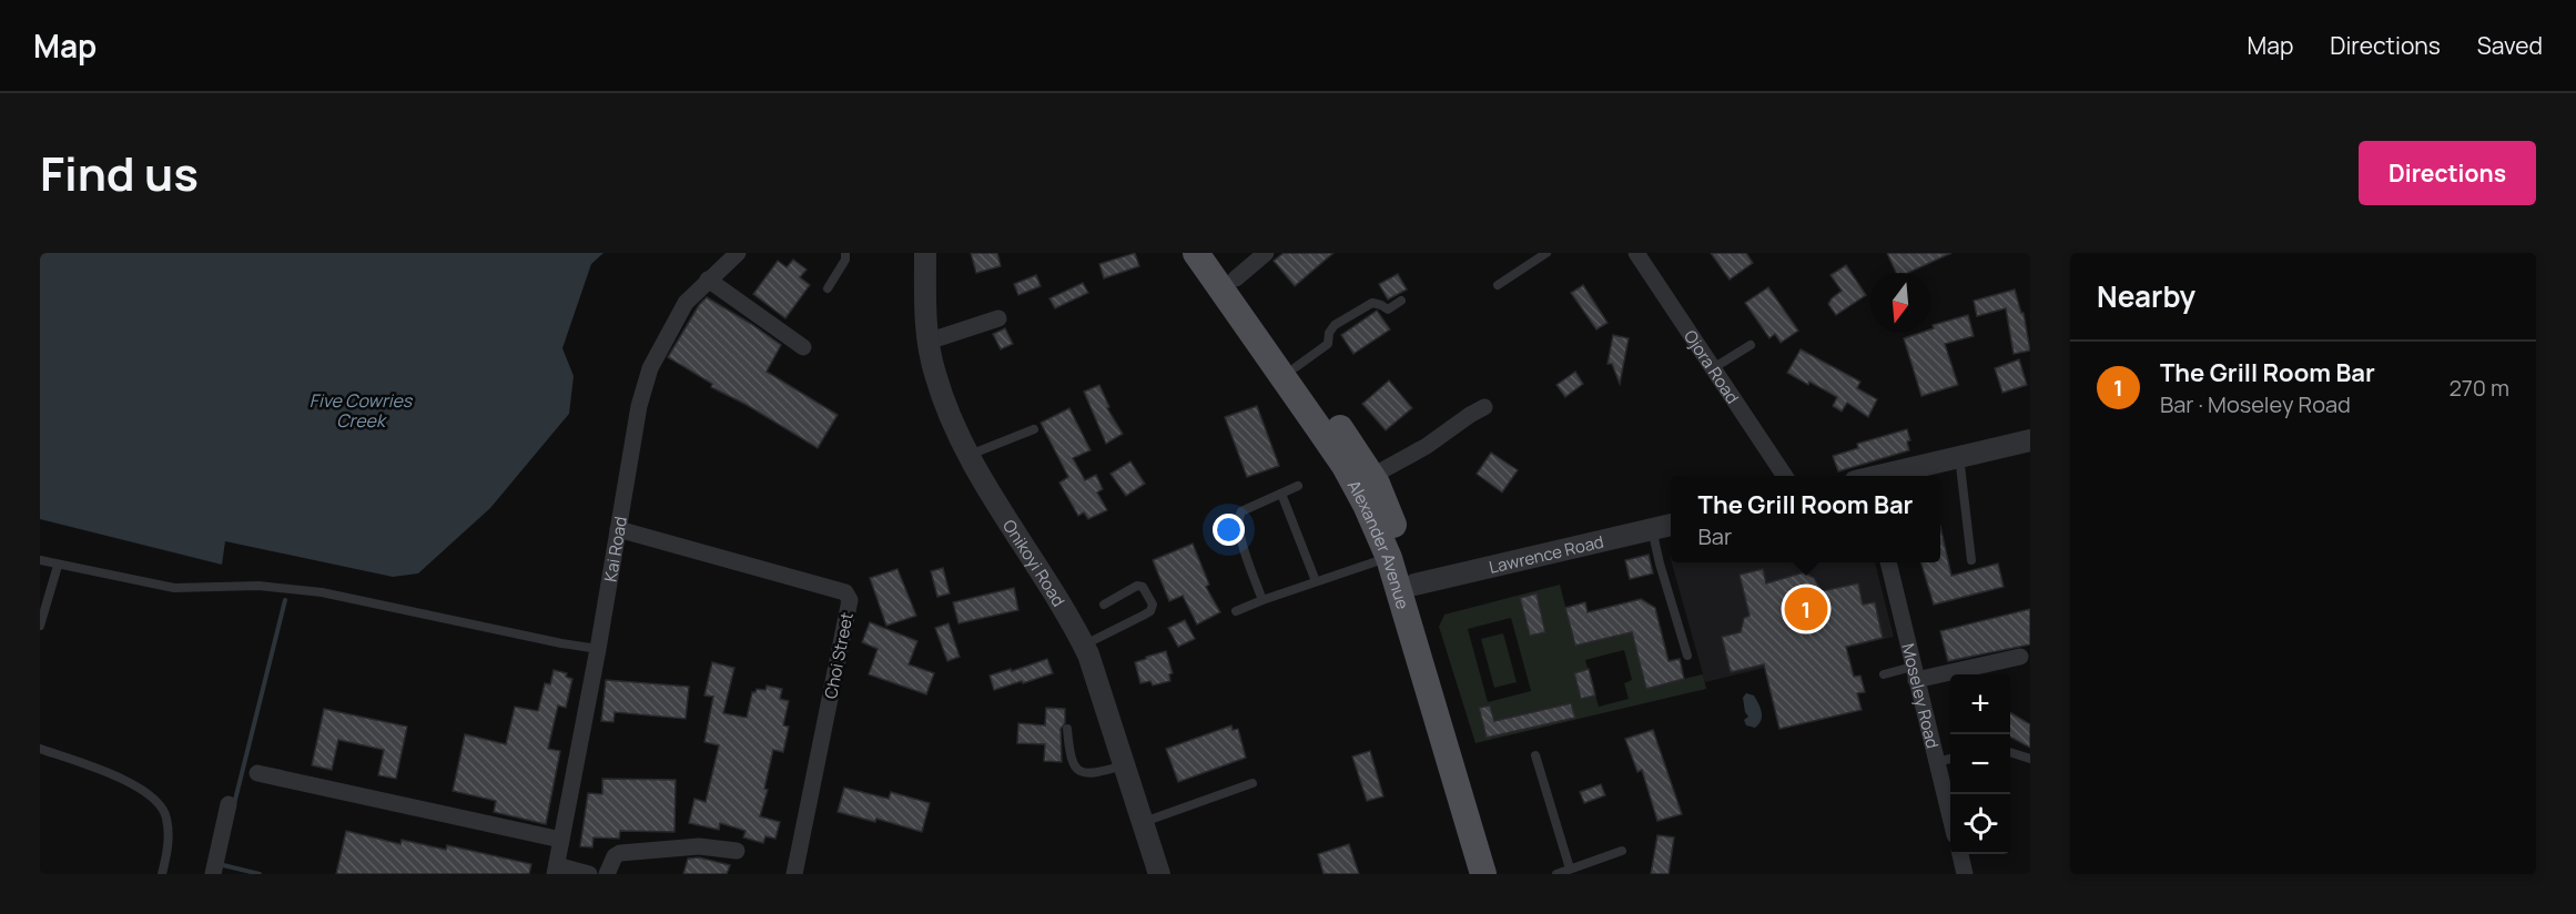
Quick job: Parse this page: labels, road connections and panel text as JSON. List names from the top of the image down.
{
  "streets": {
    "main road": ["Alexander Avenue"],
    "street": [
      "Ojora Road",
      "Kai Road",
      "Lawrence Road",
      "Onikoyi Road",
      "Choi Street",
      "Moseley Road"
    ]
  },
  "crossings": [
    ["Alexander Avenue", "Lawrence Road"],
    ["Kai Road", "Choi Street"]
  ],
  "water": ["Five Cowries Creek"],
  "north": "bottom",
  "page": {
    "header": "Map",
    "nav": ["Map", "Directions", "Saved"],
    "title": "Find us",
    "buttons": "Directions",
    "heading": "Nearby",
    "list": [
      {
        "mark": "1",
        "name": "The Grill Room Bar",
        "note": "Bar · Moseley Road",
        "value": "270 m"
      }
    ],
    "popup": ["The Grill Room Bar", "Bar"],
    "pins": "1",
    "map_buttons": ["+", "−"]
  }
}
